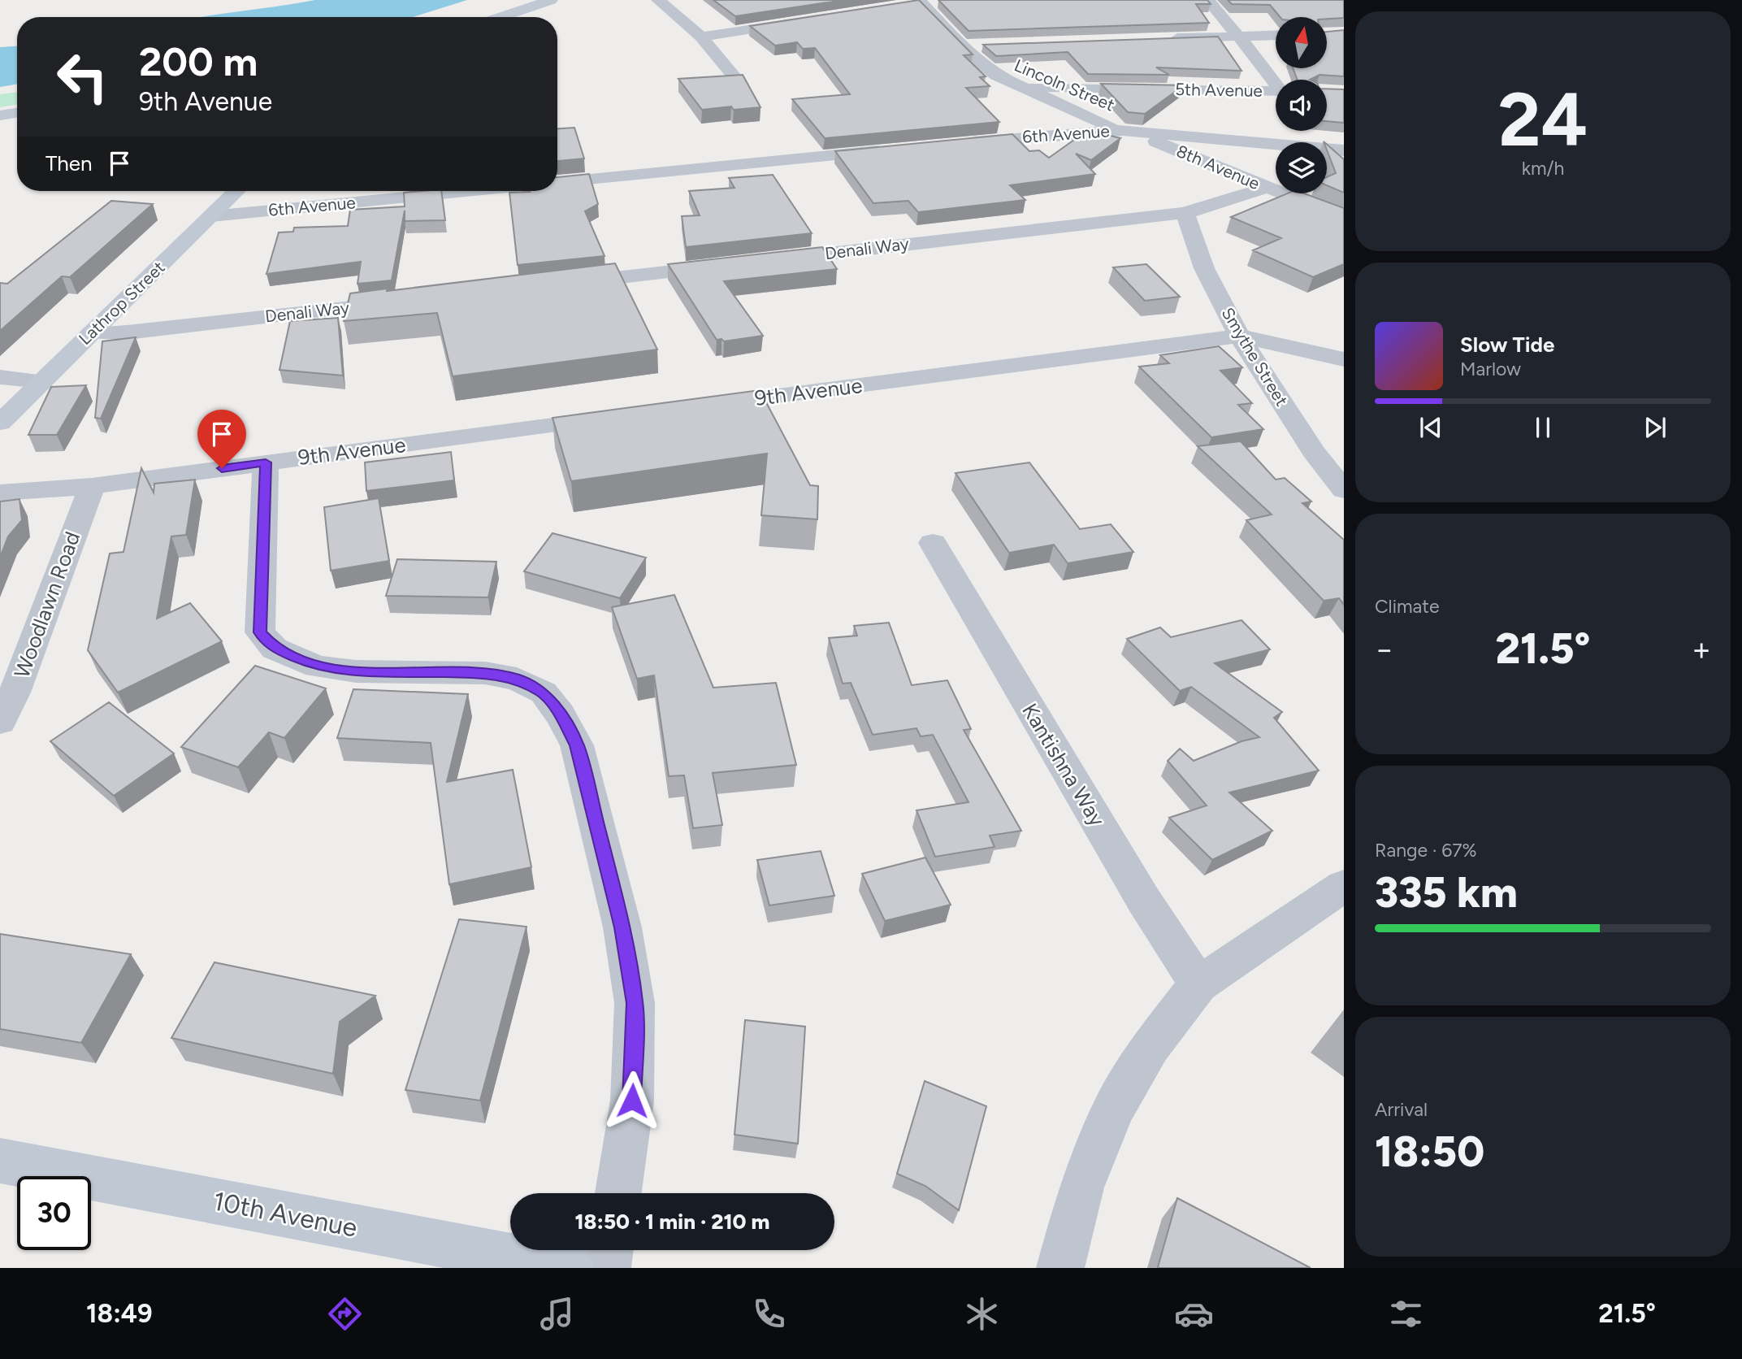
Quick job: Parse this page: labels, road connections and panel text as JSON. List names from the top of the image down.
{
  "streets": {
    "street": [
      "Lincoln Street",
      "5th Avenue",
      "6th Avenue",
      "8th Avenue",
      "Denali Way",
      "Lathrop Street",
      "Smythe Street",
      "9th Avenue",
      "Woodlawn Road",
      "Kantishna Way",
      "10th Avenue"
    ]
  },
  "crossings": [
    ["Lincoln Street", "5th Avenue"],
    ["Lincoln Street", "6th Avenue"],
    ["Lincoln Street", "8th Avenue"],
    ["6th Avenue", "8th Avenue"],
    ["6th Avenue", "Lathrop Street"],
    ["8th Avenue", "Denali Way"],
    ["Denali Way", "Lathrop Street"],
    ["Denali Way", "Smythe Street"],
    ["Smythe Street", "9th Avenue"],
    ["9th Avenue", "Woodlawn Road"]
  ],
  "north": "top",
  "page": {
    "tile": [
      ["24", "km/h"],
      "Climate",
      ["Range · 67%", "335 km"],
      ["Arrival", "18:50"]
    ],
    "turn": ["200 m", "9th Avenue"],
    "then": "Then",
    "song": ["Slow Tide", "Marlow"],
    "heat": ["−", "21.5°", "+"],
    "limit": "30",
    "trip": "18:50 · 1 min · 210 m",
    "tabs": ["18:49", "21.5°"]
  }
}
